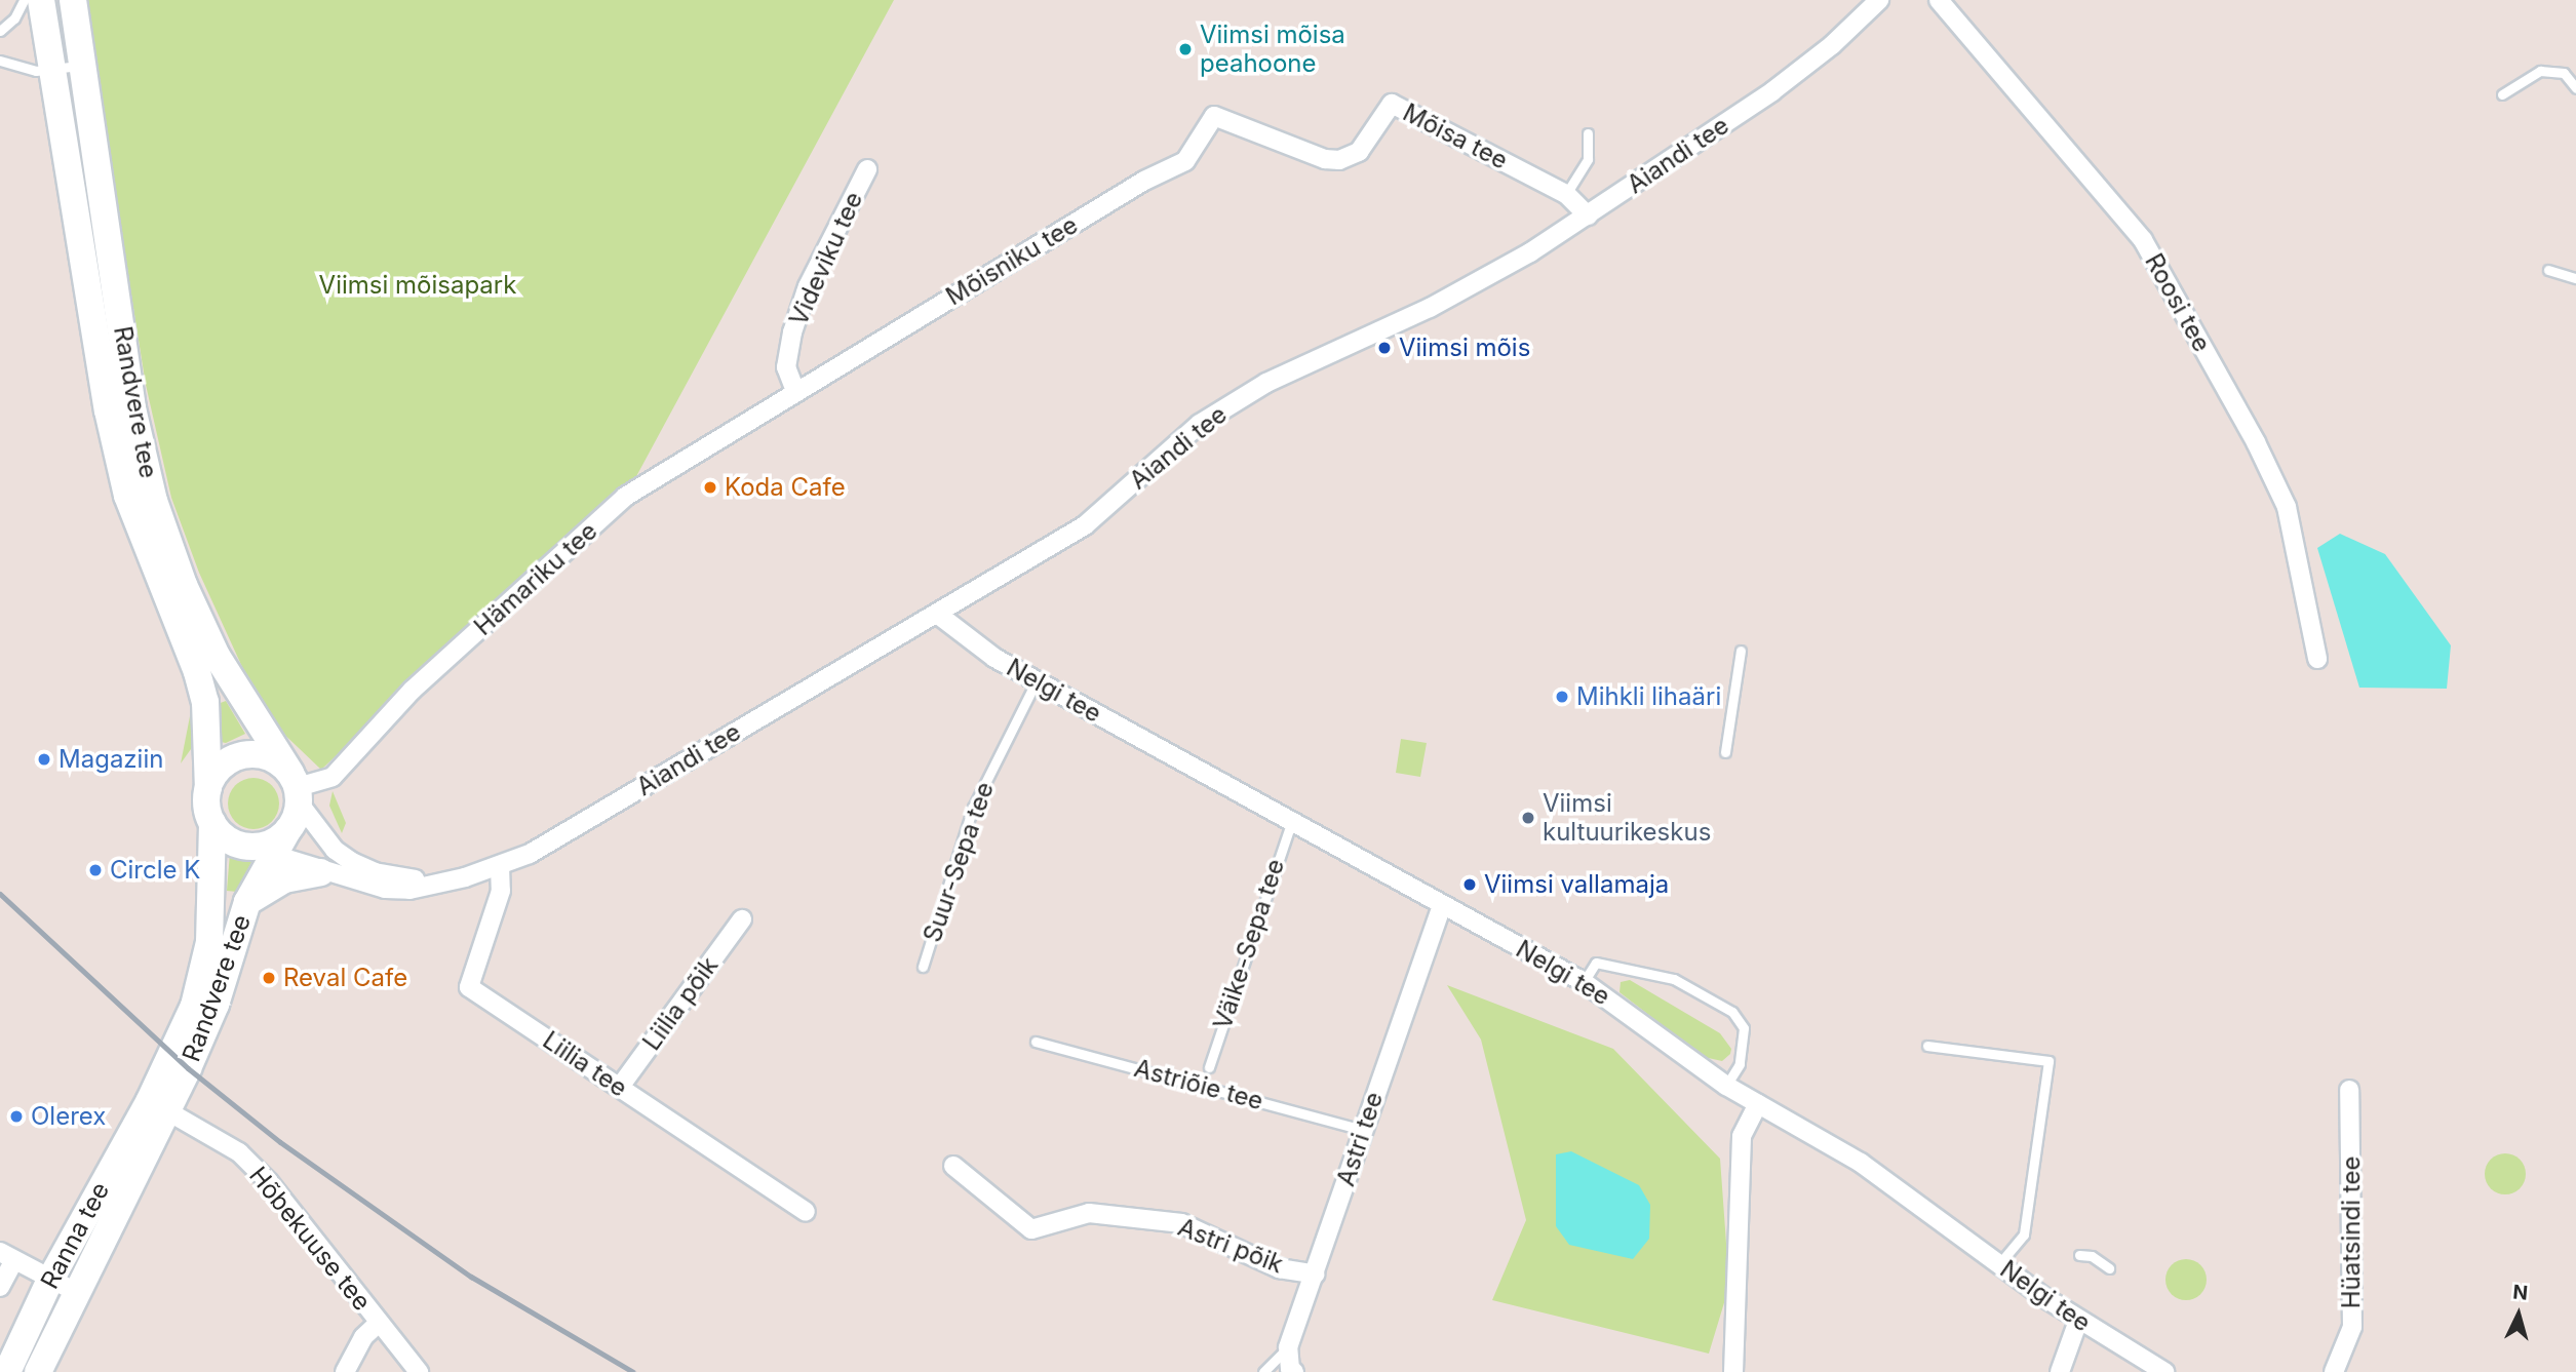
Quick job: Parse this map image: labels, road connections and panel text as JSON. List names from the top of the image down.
{
  "streets": {
    "street": [
      "Mõisa tee",
      "Aiandi tee",
      "Videviku tee",
      "Mõisniku tee",
      "Roosi tee",
      "Randvere tee",
      "Hämariku tee",
      "Nelgi tee",
      "Liilia põik",
      "Liilia tee",
      "Astri tee",
      "Hüatsindi tee",
      "Ranna tee",
      "Hõbekuuse tee",
      "Astri põik"
    ],
    "lane": ["Suur-Sepa tee", "Väike-Sepa tee", "Astriõie tee"]
  },
  "crossings": [
    ["Mõisa tee", "Aiandi tee"],
    ["Mõisa tee", "Mõisniku tee"],
    ["Aiandi tee", "Randvere tee"],
    ["Aiandi tee", "Hämariku tee"],
    ["Aiandi tee", "Nelgi tee"],
    ["Aiandi tee", "Liilia tee"],
    ["Videviku tee", "Mõisniku tee"],
    ["Videviku tee", "Hämariku tee"],
    ["Mõisniku tee", "Hämariku tee"],
    ["Randvere tee", "Hämariku tee"],
    ["Randvere tee", "Ranna tee"],
    ["Randvere tee", "Hõbekuuse tee"],
    ["Nelgi tee", "Suur-Sepa tee"],
    ["Nelgi tee", "Väike-Sepa tee"],
    ["Nelgi tee", "Astri tee"],
    ["Liilia põik", "Liilia tee"],
    ["Astriõie tee", "Astri tee"],
    ["Astri tee", "Astri põik"],
    ["Ranna tee", "Hõbekuuse tee"]
  ],
  "parks": ["Viimsi mõisapark"],
  "places": [
    "Viimsi mõisa peahoone",
    "Viimsi mõis",
    "Koda Cafe",
    "Mihkli lihaäri",
    "Magaziin",
    "Viimsi kultuurikeskus",
    "Circle K",
    "Viimsi vallamaja",
    "Reval Cafe",
    "Olerex"
  ],
  "north": "top"
}
